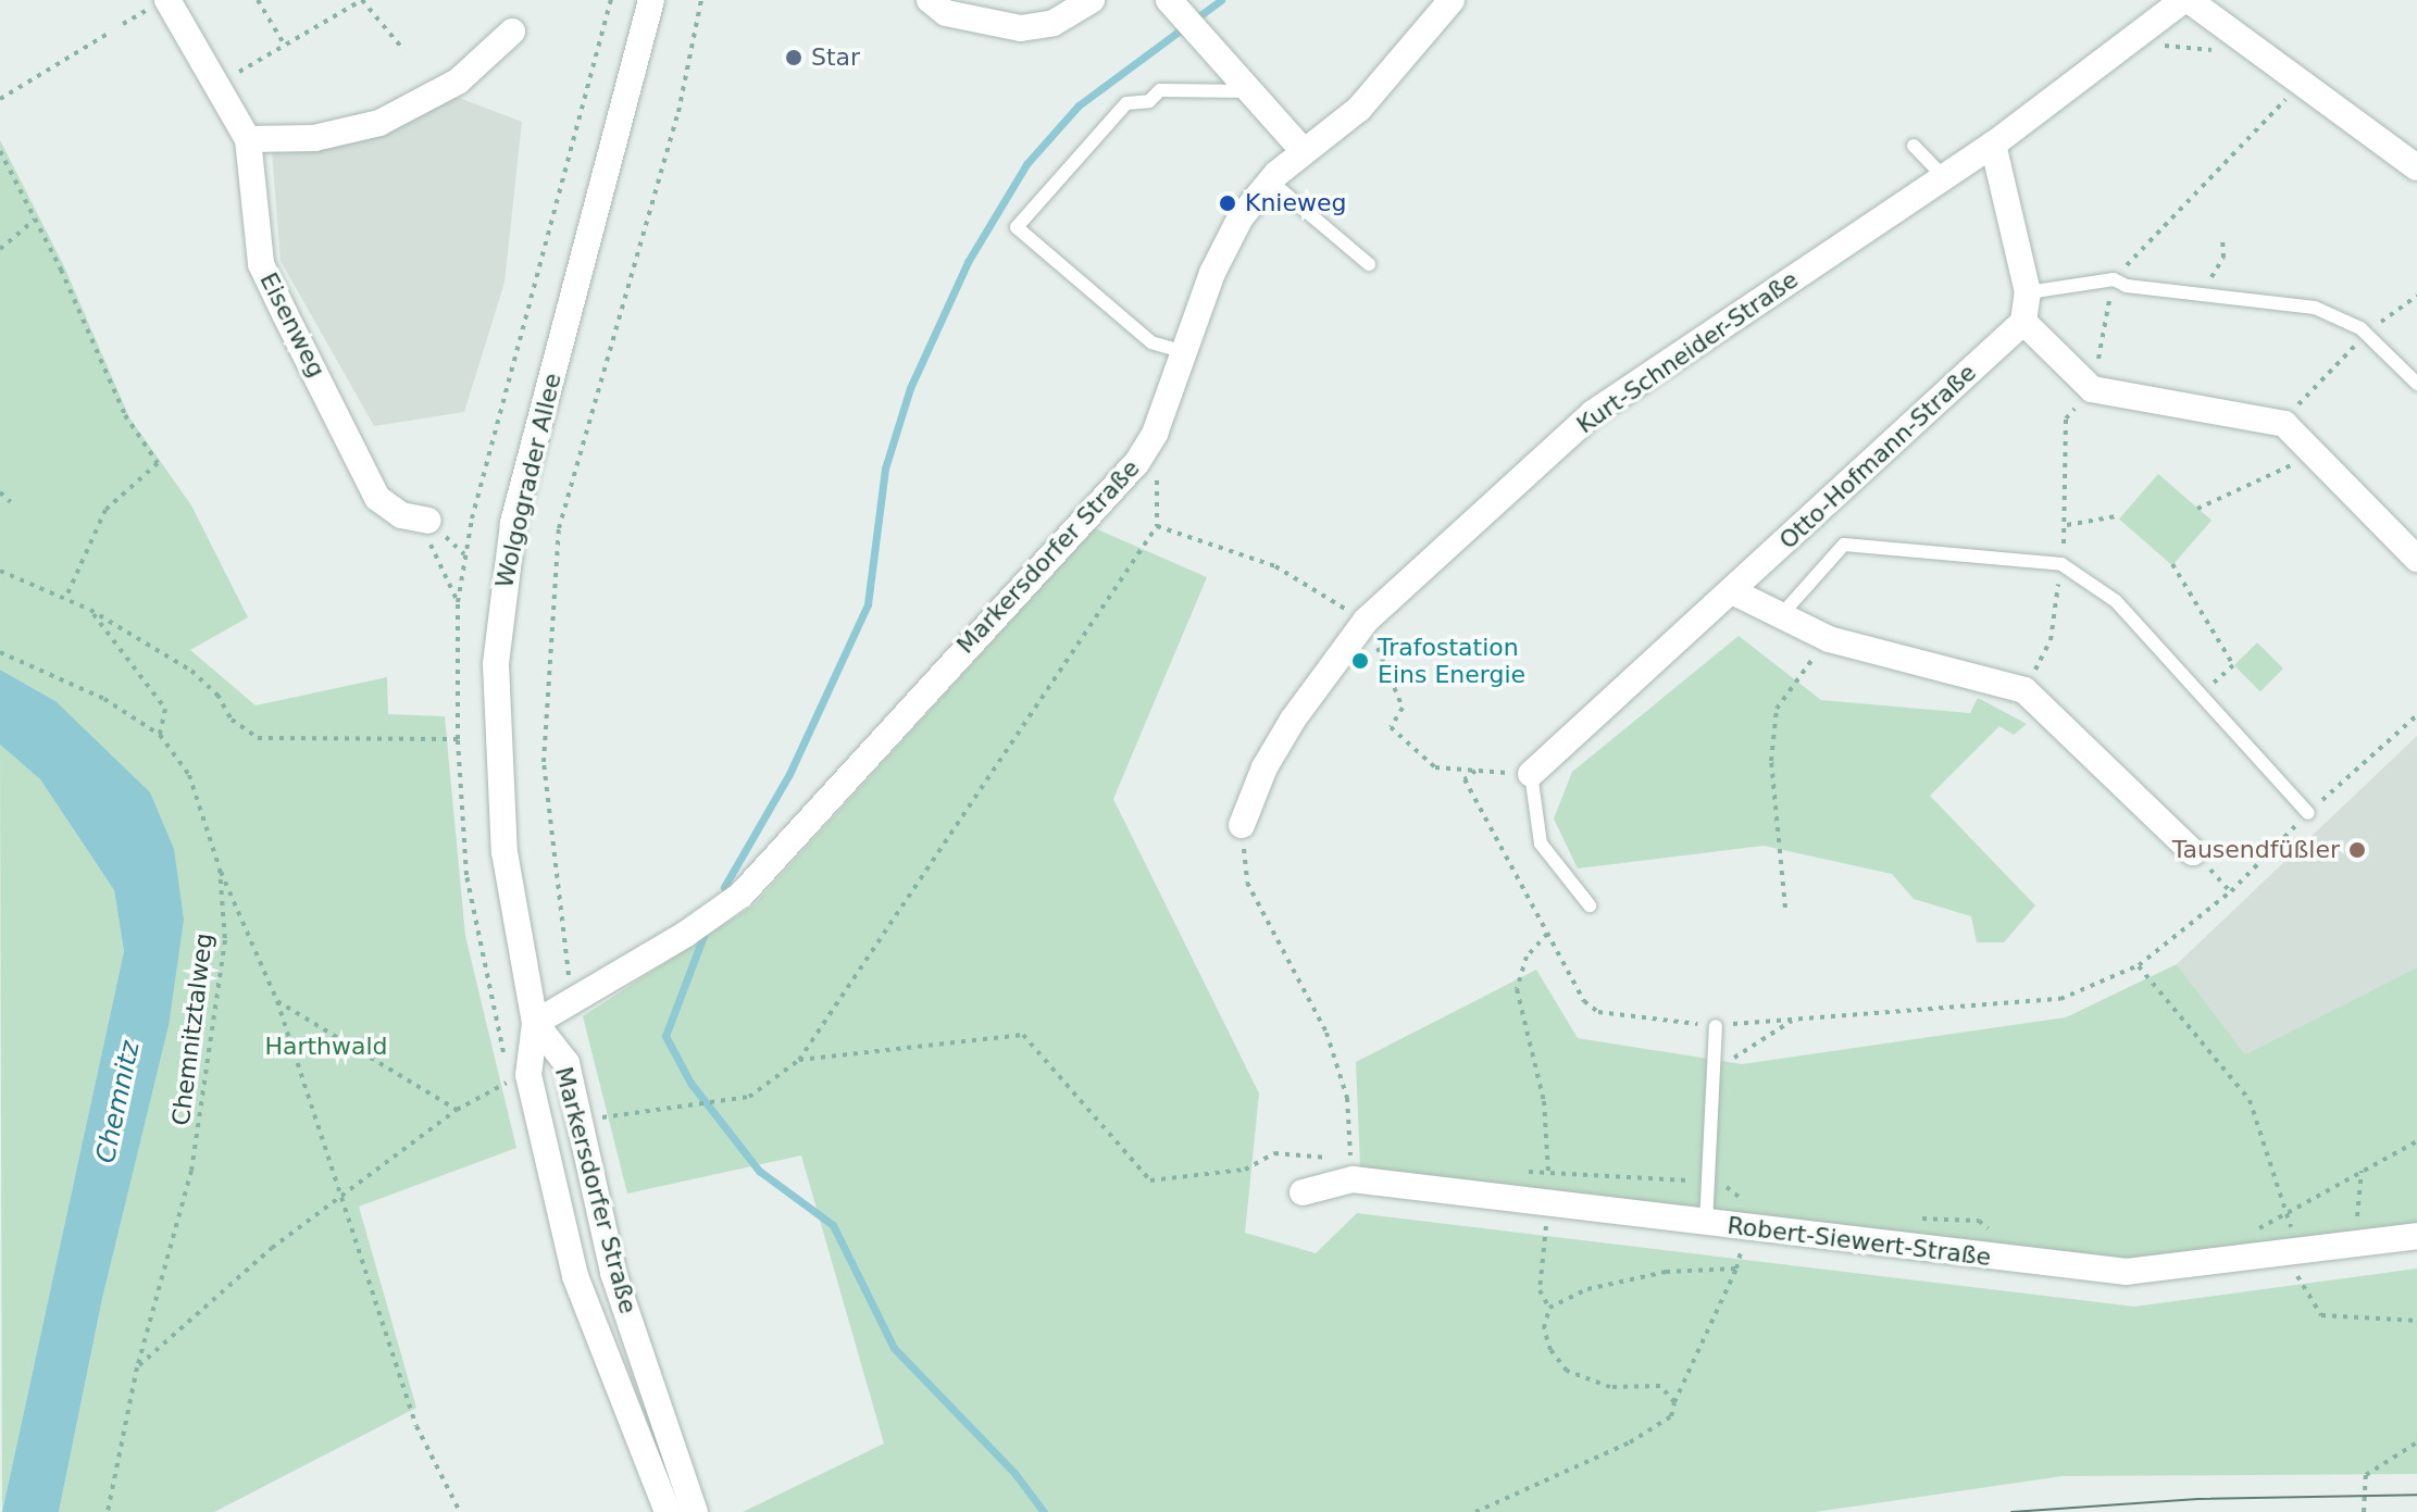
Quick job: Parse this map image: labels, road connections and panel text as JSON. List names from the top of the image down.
{
  "streets": {
    "street": [
      "Eisenweg",
      "Kurt-Schneider-Straße",
      "Otto-Hofmann-Straße",
      "Wolgograder Allee",
      "Markersdorfer Straße",
      "Robert-Siewert-Straße"
    ],
    "path": ["Chemnitztalweg"]
  },
  "crossings": [
    ["Wolgograder Allee", "Markersdorfer Straße"]
  ],
  "water": ["Chemnitz"],
  "parks": ["Harthwald"],
  "places": [
    "Star",
    "Knieweg",
    "Trafostation Eins Energie",
    "Tausendfüßler"
  ]
}
